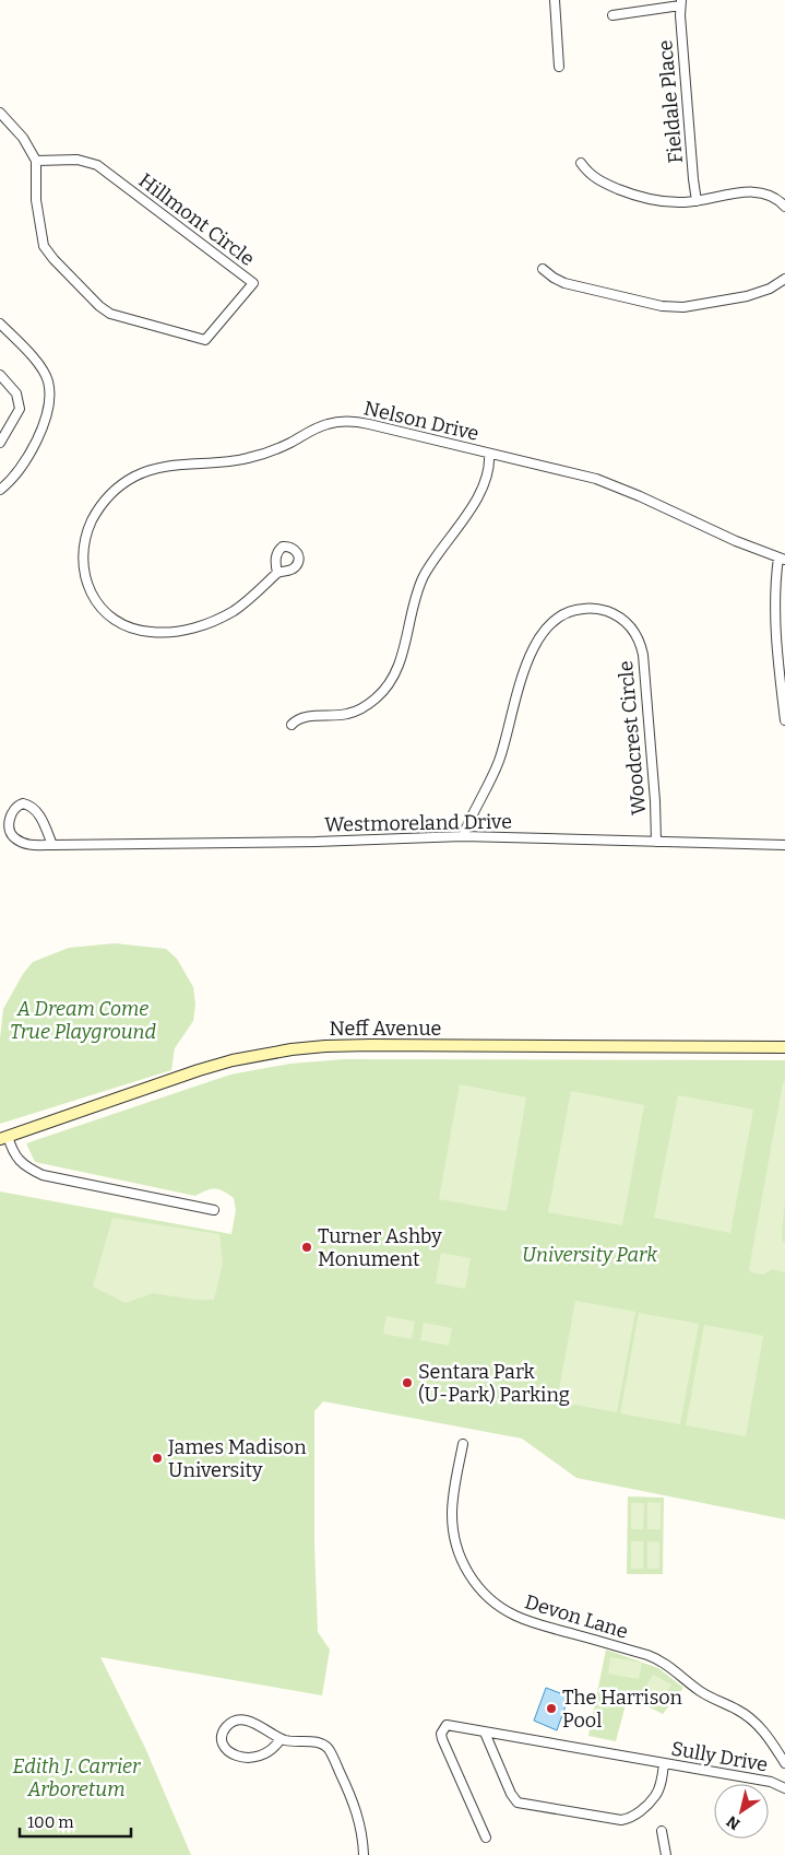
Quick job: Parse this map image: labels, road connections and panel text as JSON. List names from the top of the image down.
{
  "streets": {
    "main road": ["Neff Avenue"],
    "street": [
      "Fieldale Place",
      "Hillmont Circle",
      "Nelson Drive",
      "Woodcrest Circle",
      "Westmoreland Drive",
      "Devon Lane",
      "Sully Drive"
    ]
  },
  "crossings": [
    ["Woodcrest Circle", "Westmoreland Drive"]
  ],
  "parks": ["A Dream Come True Playground", "University Park", "Edith J. Carrier Arboretum"],
  "places": [
    "Turner Ashby Monument",
    "Sentara Park (U-Park) Parking",
    "James Madison University",
    "The Harrison Pool"
  ],
  "scale_bar": "100 m",
  "north": "bottom left"
}
